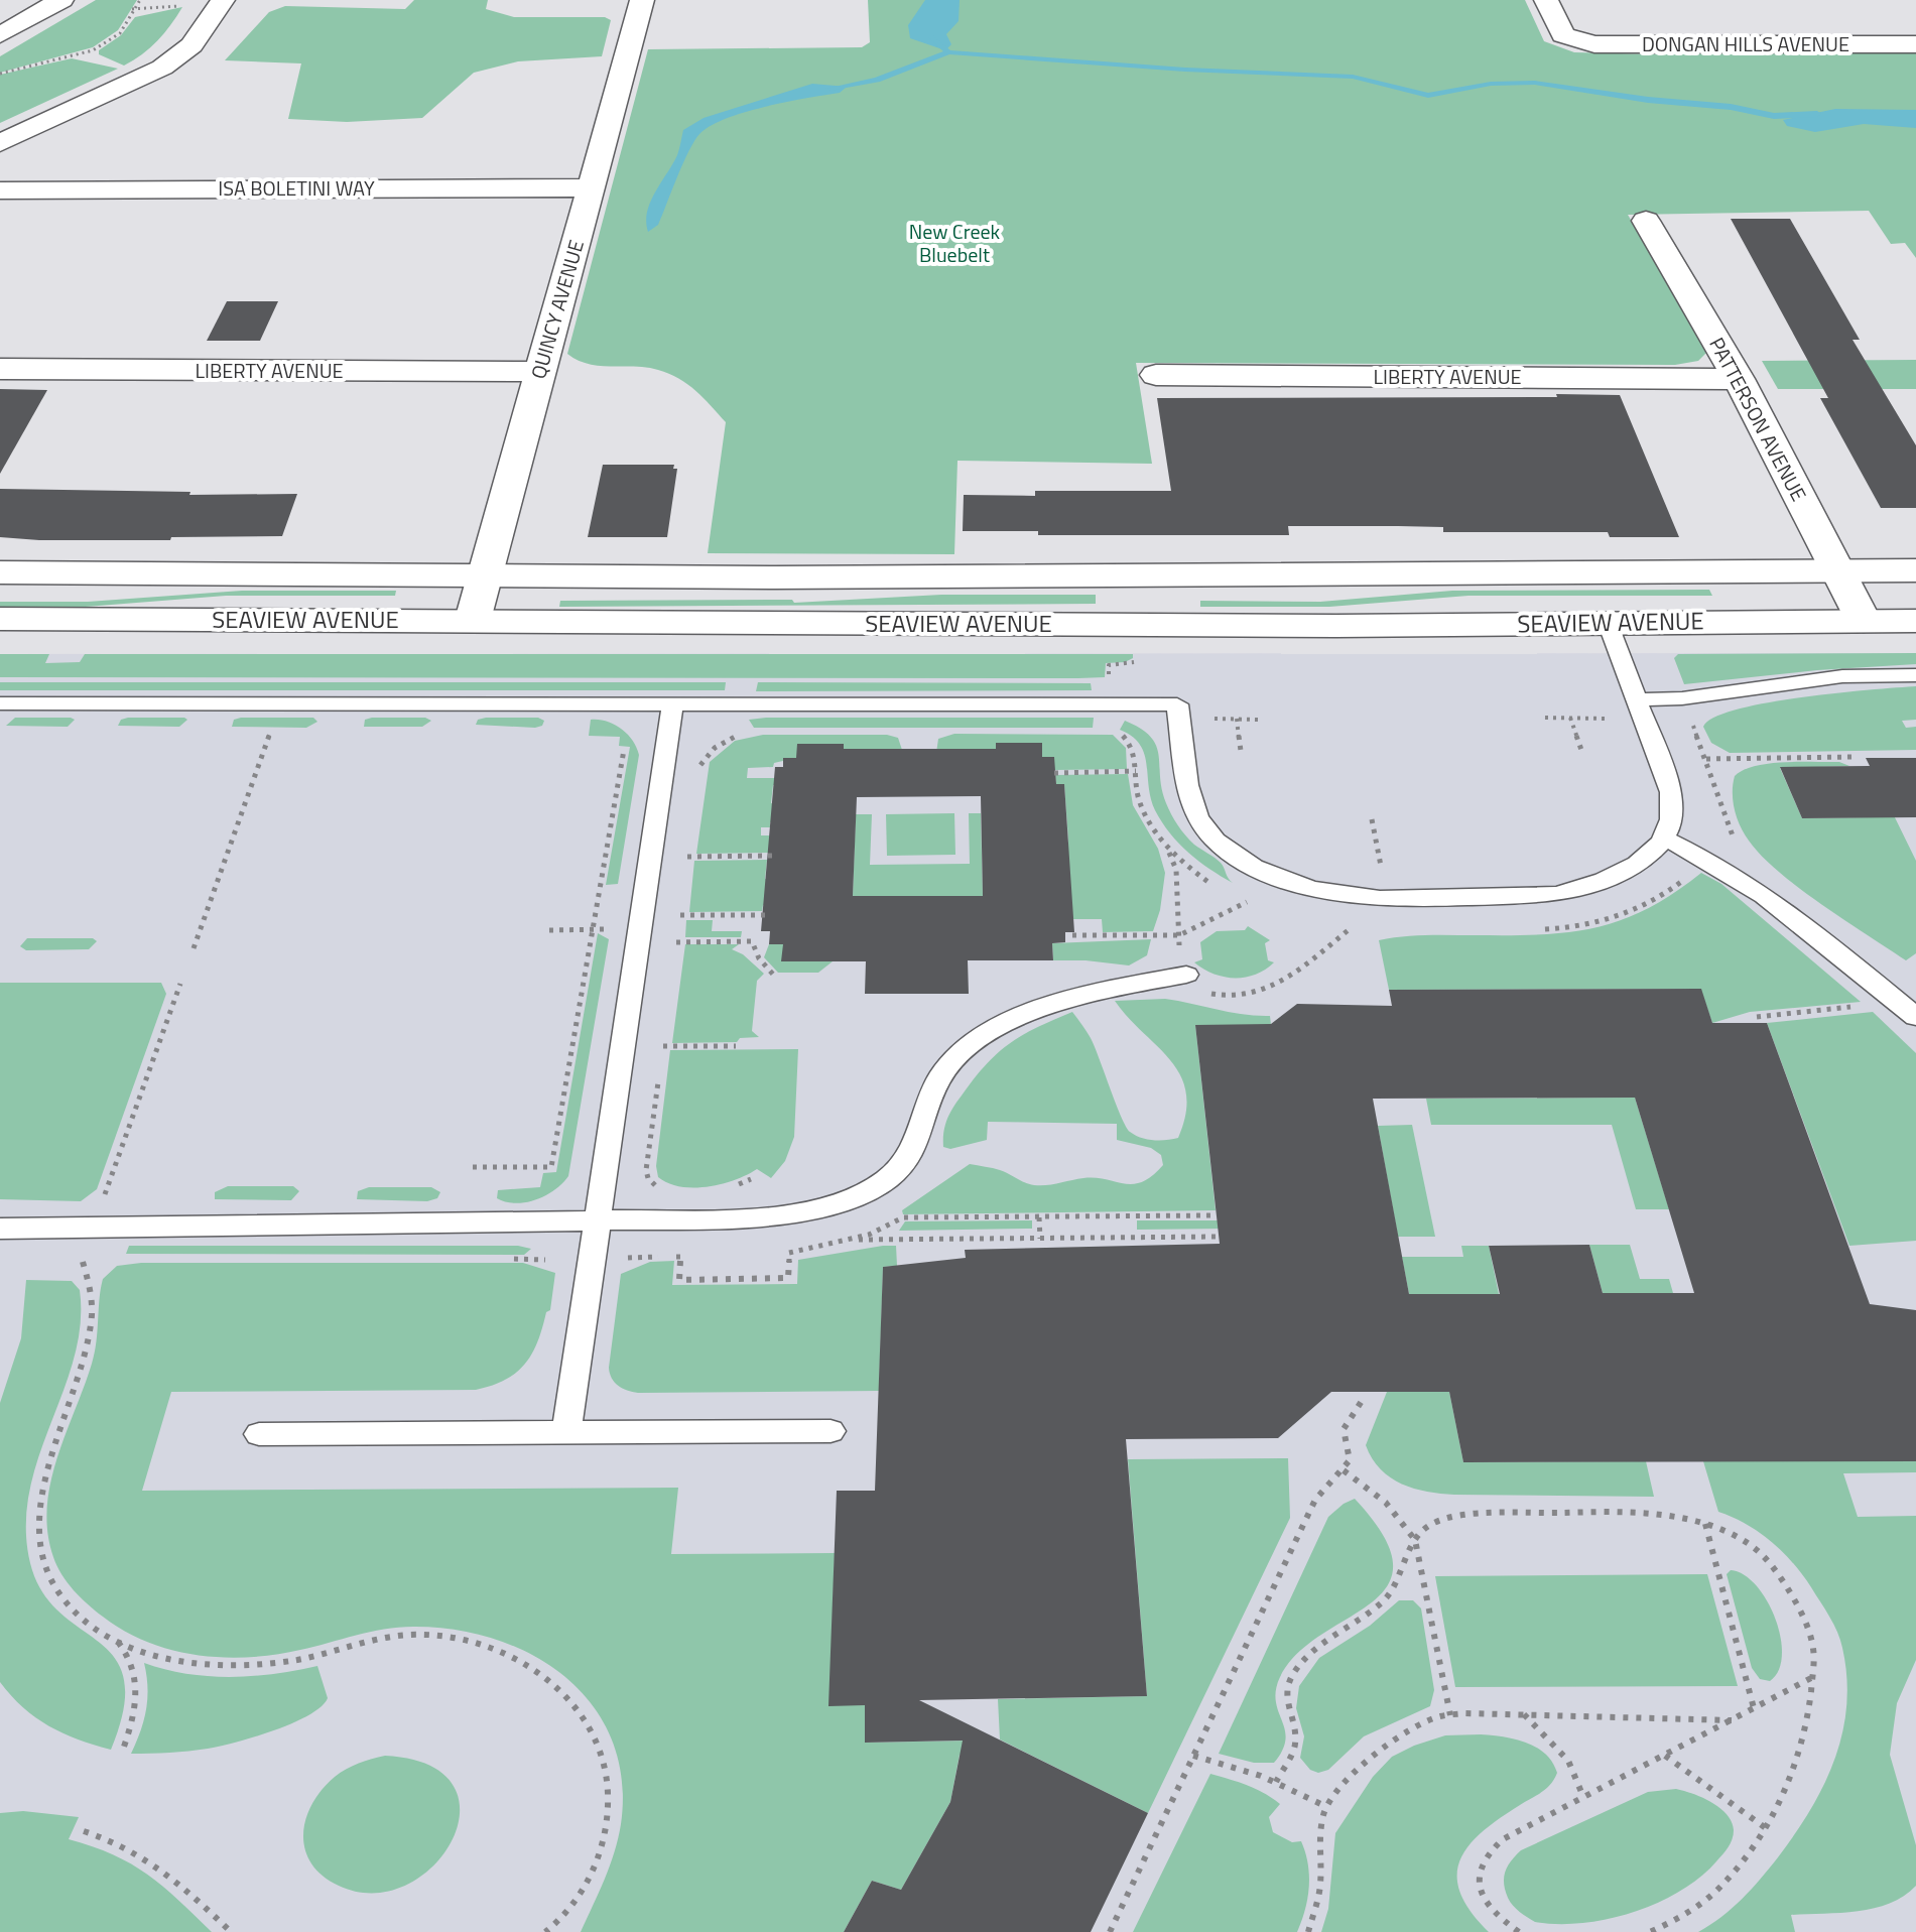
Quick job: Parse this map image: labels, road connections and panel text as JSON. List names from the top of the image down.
{
  "streets": {
    "street": [
      "DONGAN HILLS AVENUE",
      "ISA BOLETINI WAY",
      "QUINCY AVENUE",
      "LIBERTY AVENUE",
      "PATTERSON AVENUE",
      "SEAVIEW AVENUE"
    ]
  },
  "crossings": [
    ["ISA BOLETINI WAY", "QUINCY AVENUE"],
    ["QUINCY AVENUE", "LIBERTY AVENUE"],
    ["QUINCY AVENUE", "SEAVIEW AVENUE"],
    ["LIBERTY AVENUE", "PATTERSON AVENUE"],
    ["PATTERSON AVENUE", "SEAVIEW AVENUE"]
  ],
  "parks": ["New Creek Bluebelt"]
}
